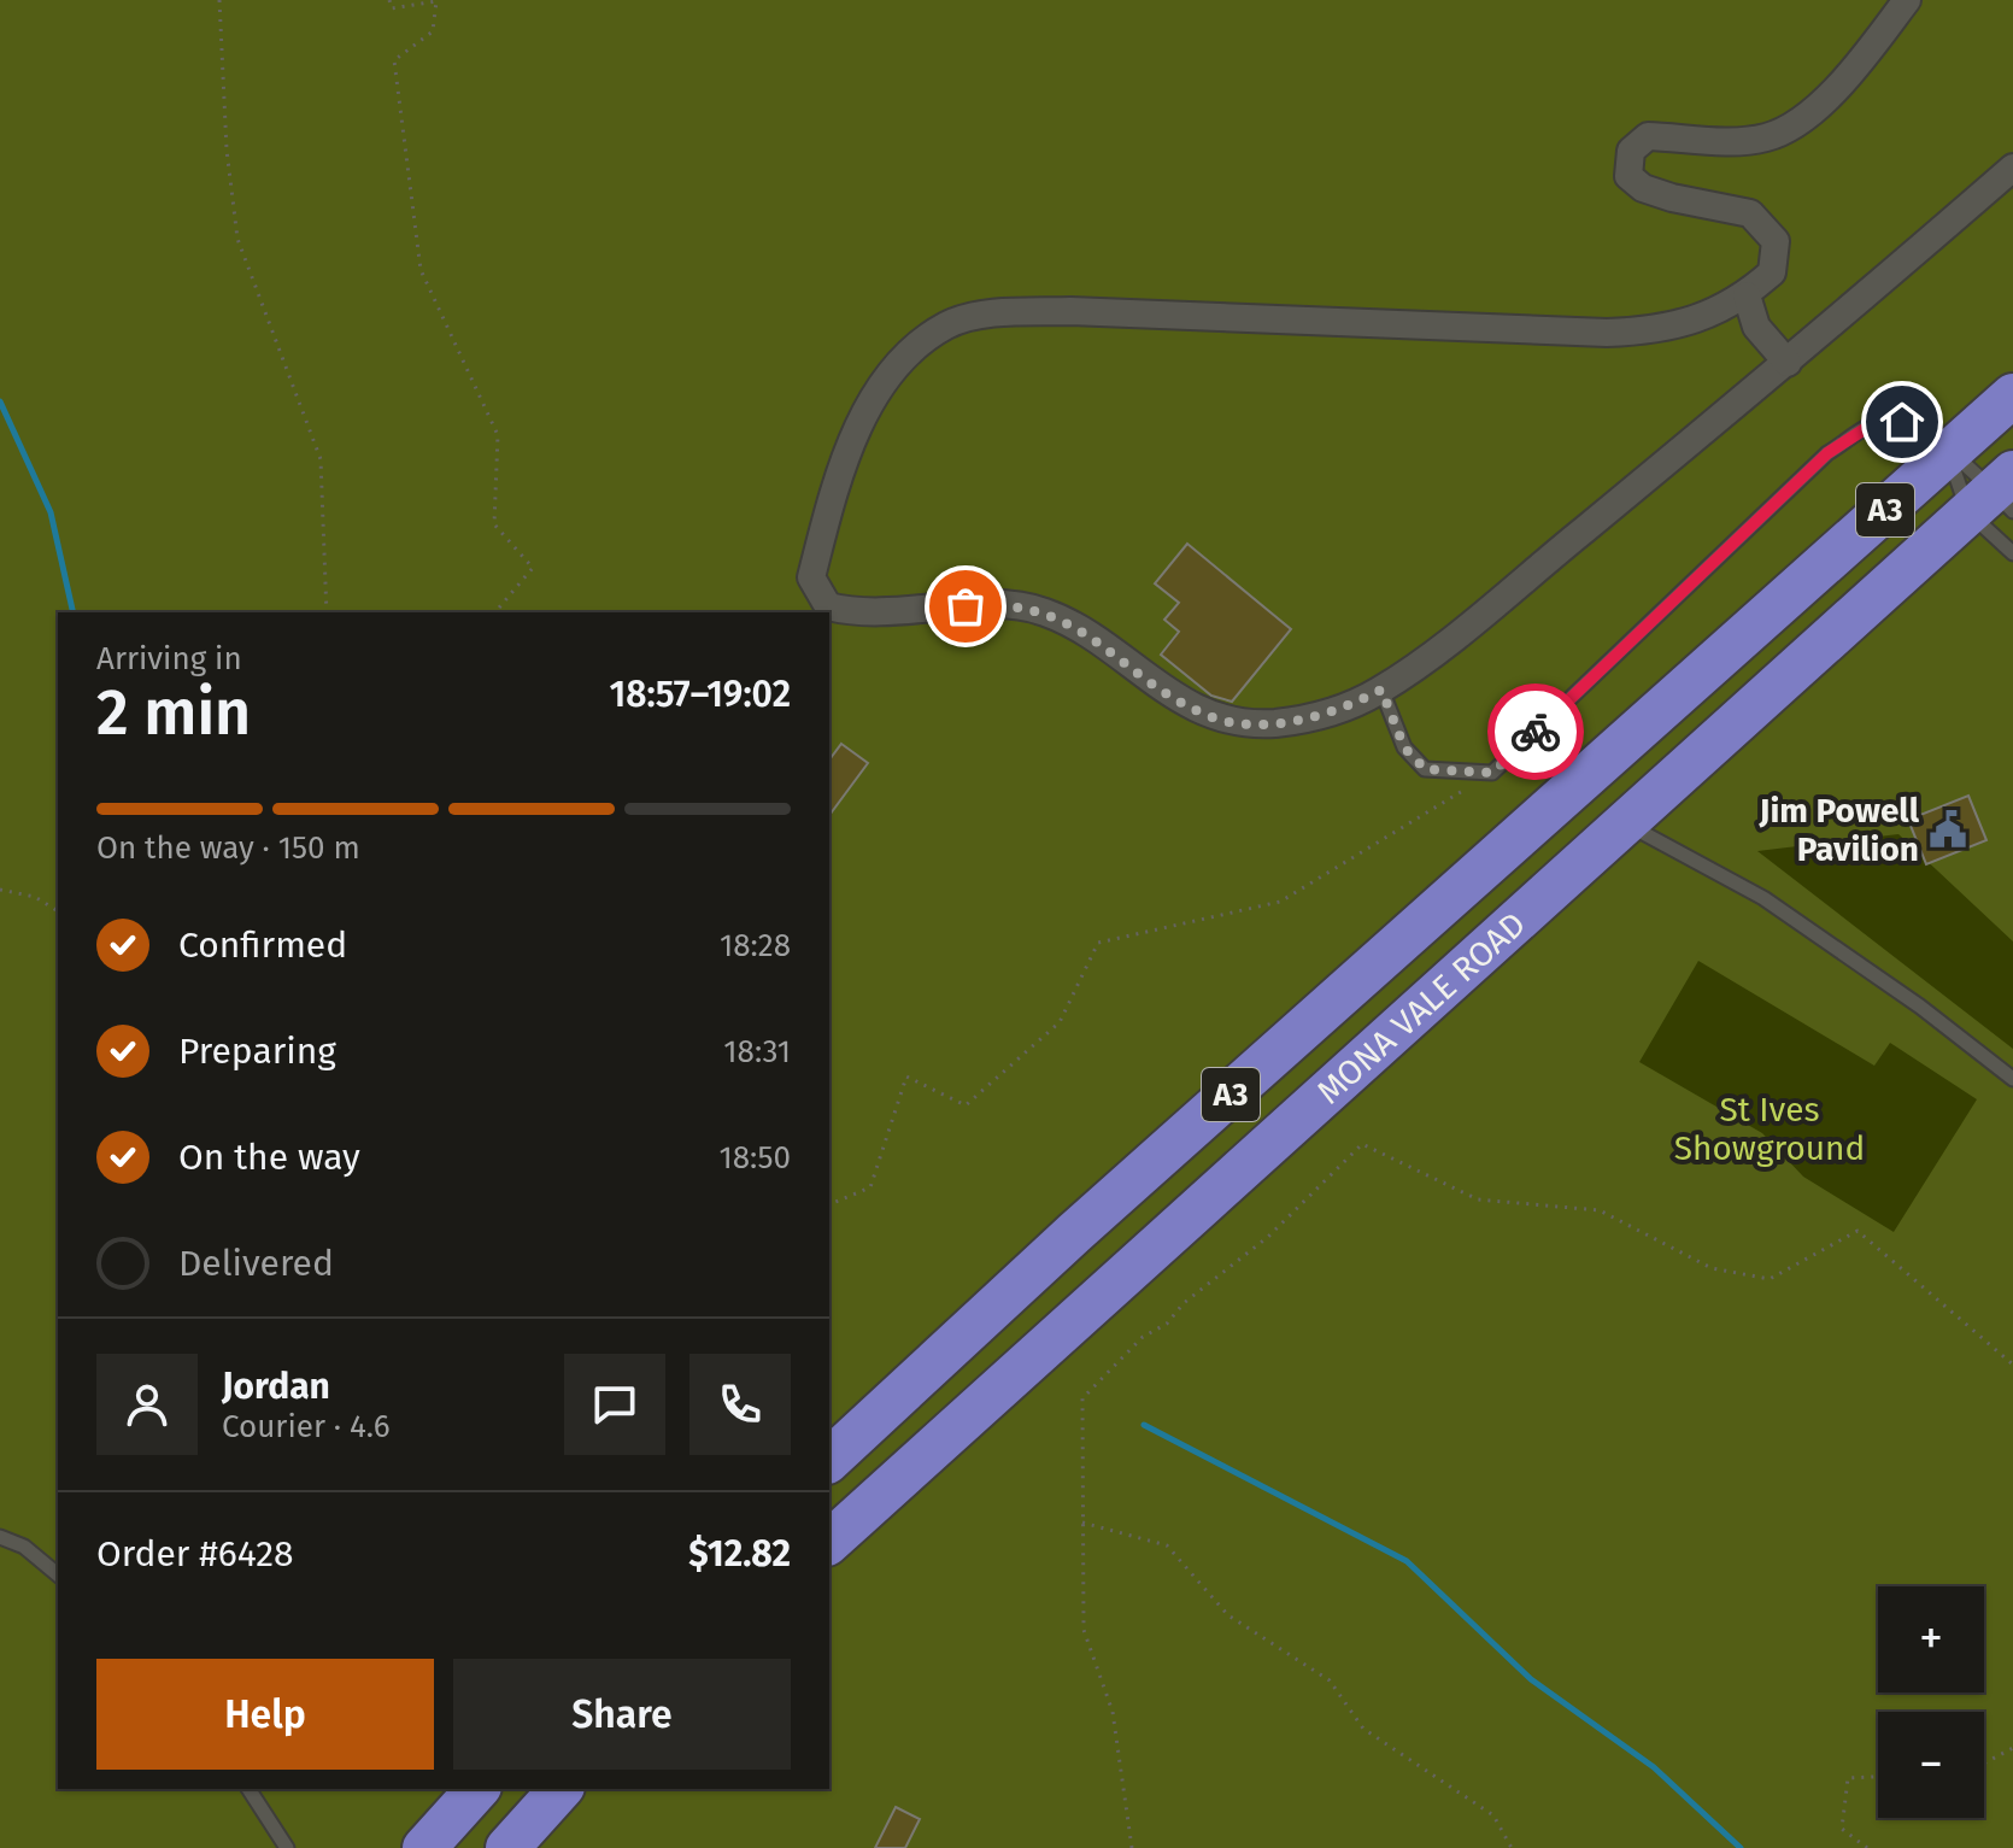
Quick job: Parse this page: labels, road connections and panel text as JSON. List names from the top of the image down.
{
  "streets": {
    "highway": ["A3", "MONA VALE ROAD"]
  },
  "parks": ["St Ives Showground"],
  "places": {
    "public building": ["Jim Powell Pavilion"]
  },
  "page": {
    "heading": ["2 min", "Arriving in", "18:57–19:02"],
    "panel": [
      "Jordan",
      "Courier · 4.6",
      "Order #6428",
      "$12.82"
    ],
    "bar": "On the way · 150 m",
    "list": [
      ["Confirmed", "18:28"],
      ["Preparing", "18:31"],
      ["On the way", "18:50"],
      "Delivered"
    ],
    "map_buttons": ["+", "−"],
    "buttons": ["Help", "Share"]
  }
}
